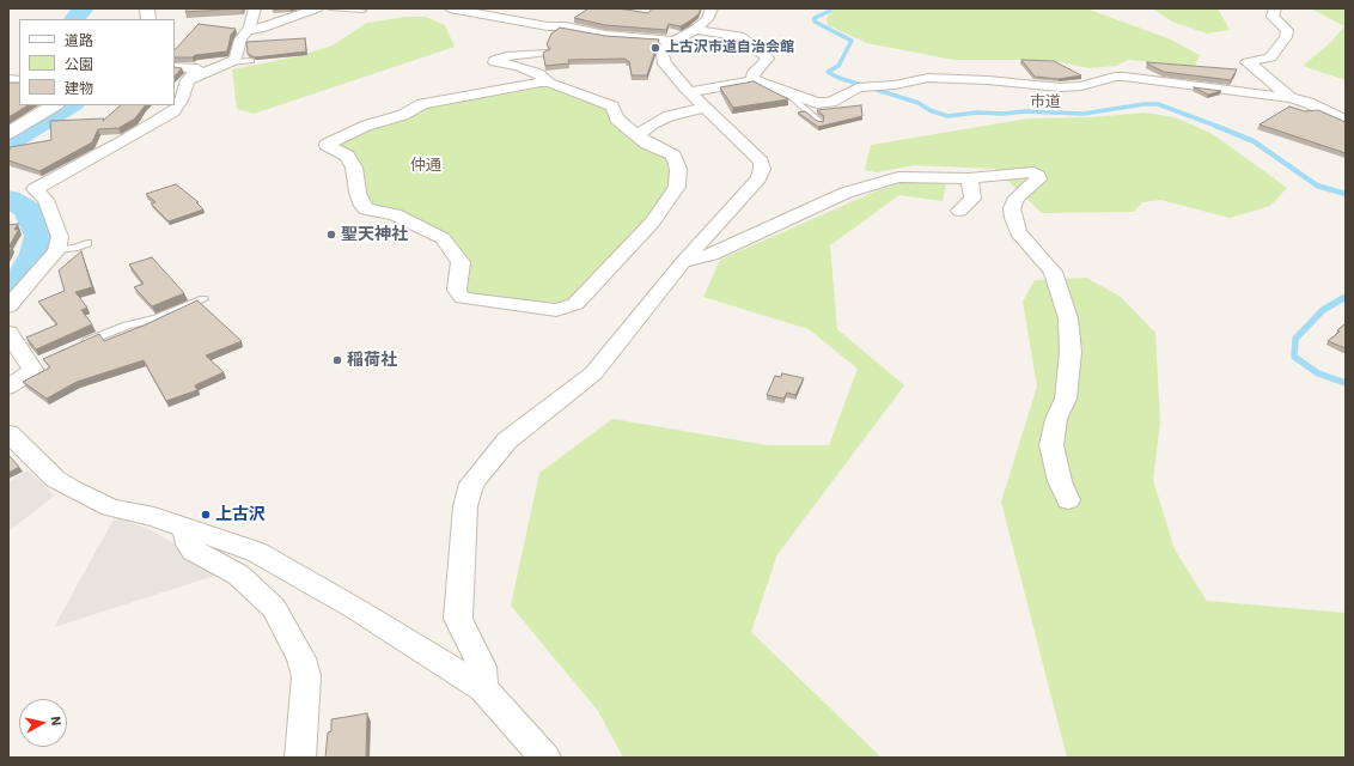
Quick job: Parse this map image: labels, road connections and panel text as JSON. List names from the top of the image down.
{
  "districts": ["市道", "仲通"],
  "places": [
    "上古沢市道自治会館",
    "聖天神社",
    "稲荷社",
    "上古沢"
  ],
  "legend": ["道路", "公園", "建物"],
  "north": "right"
}
